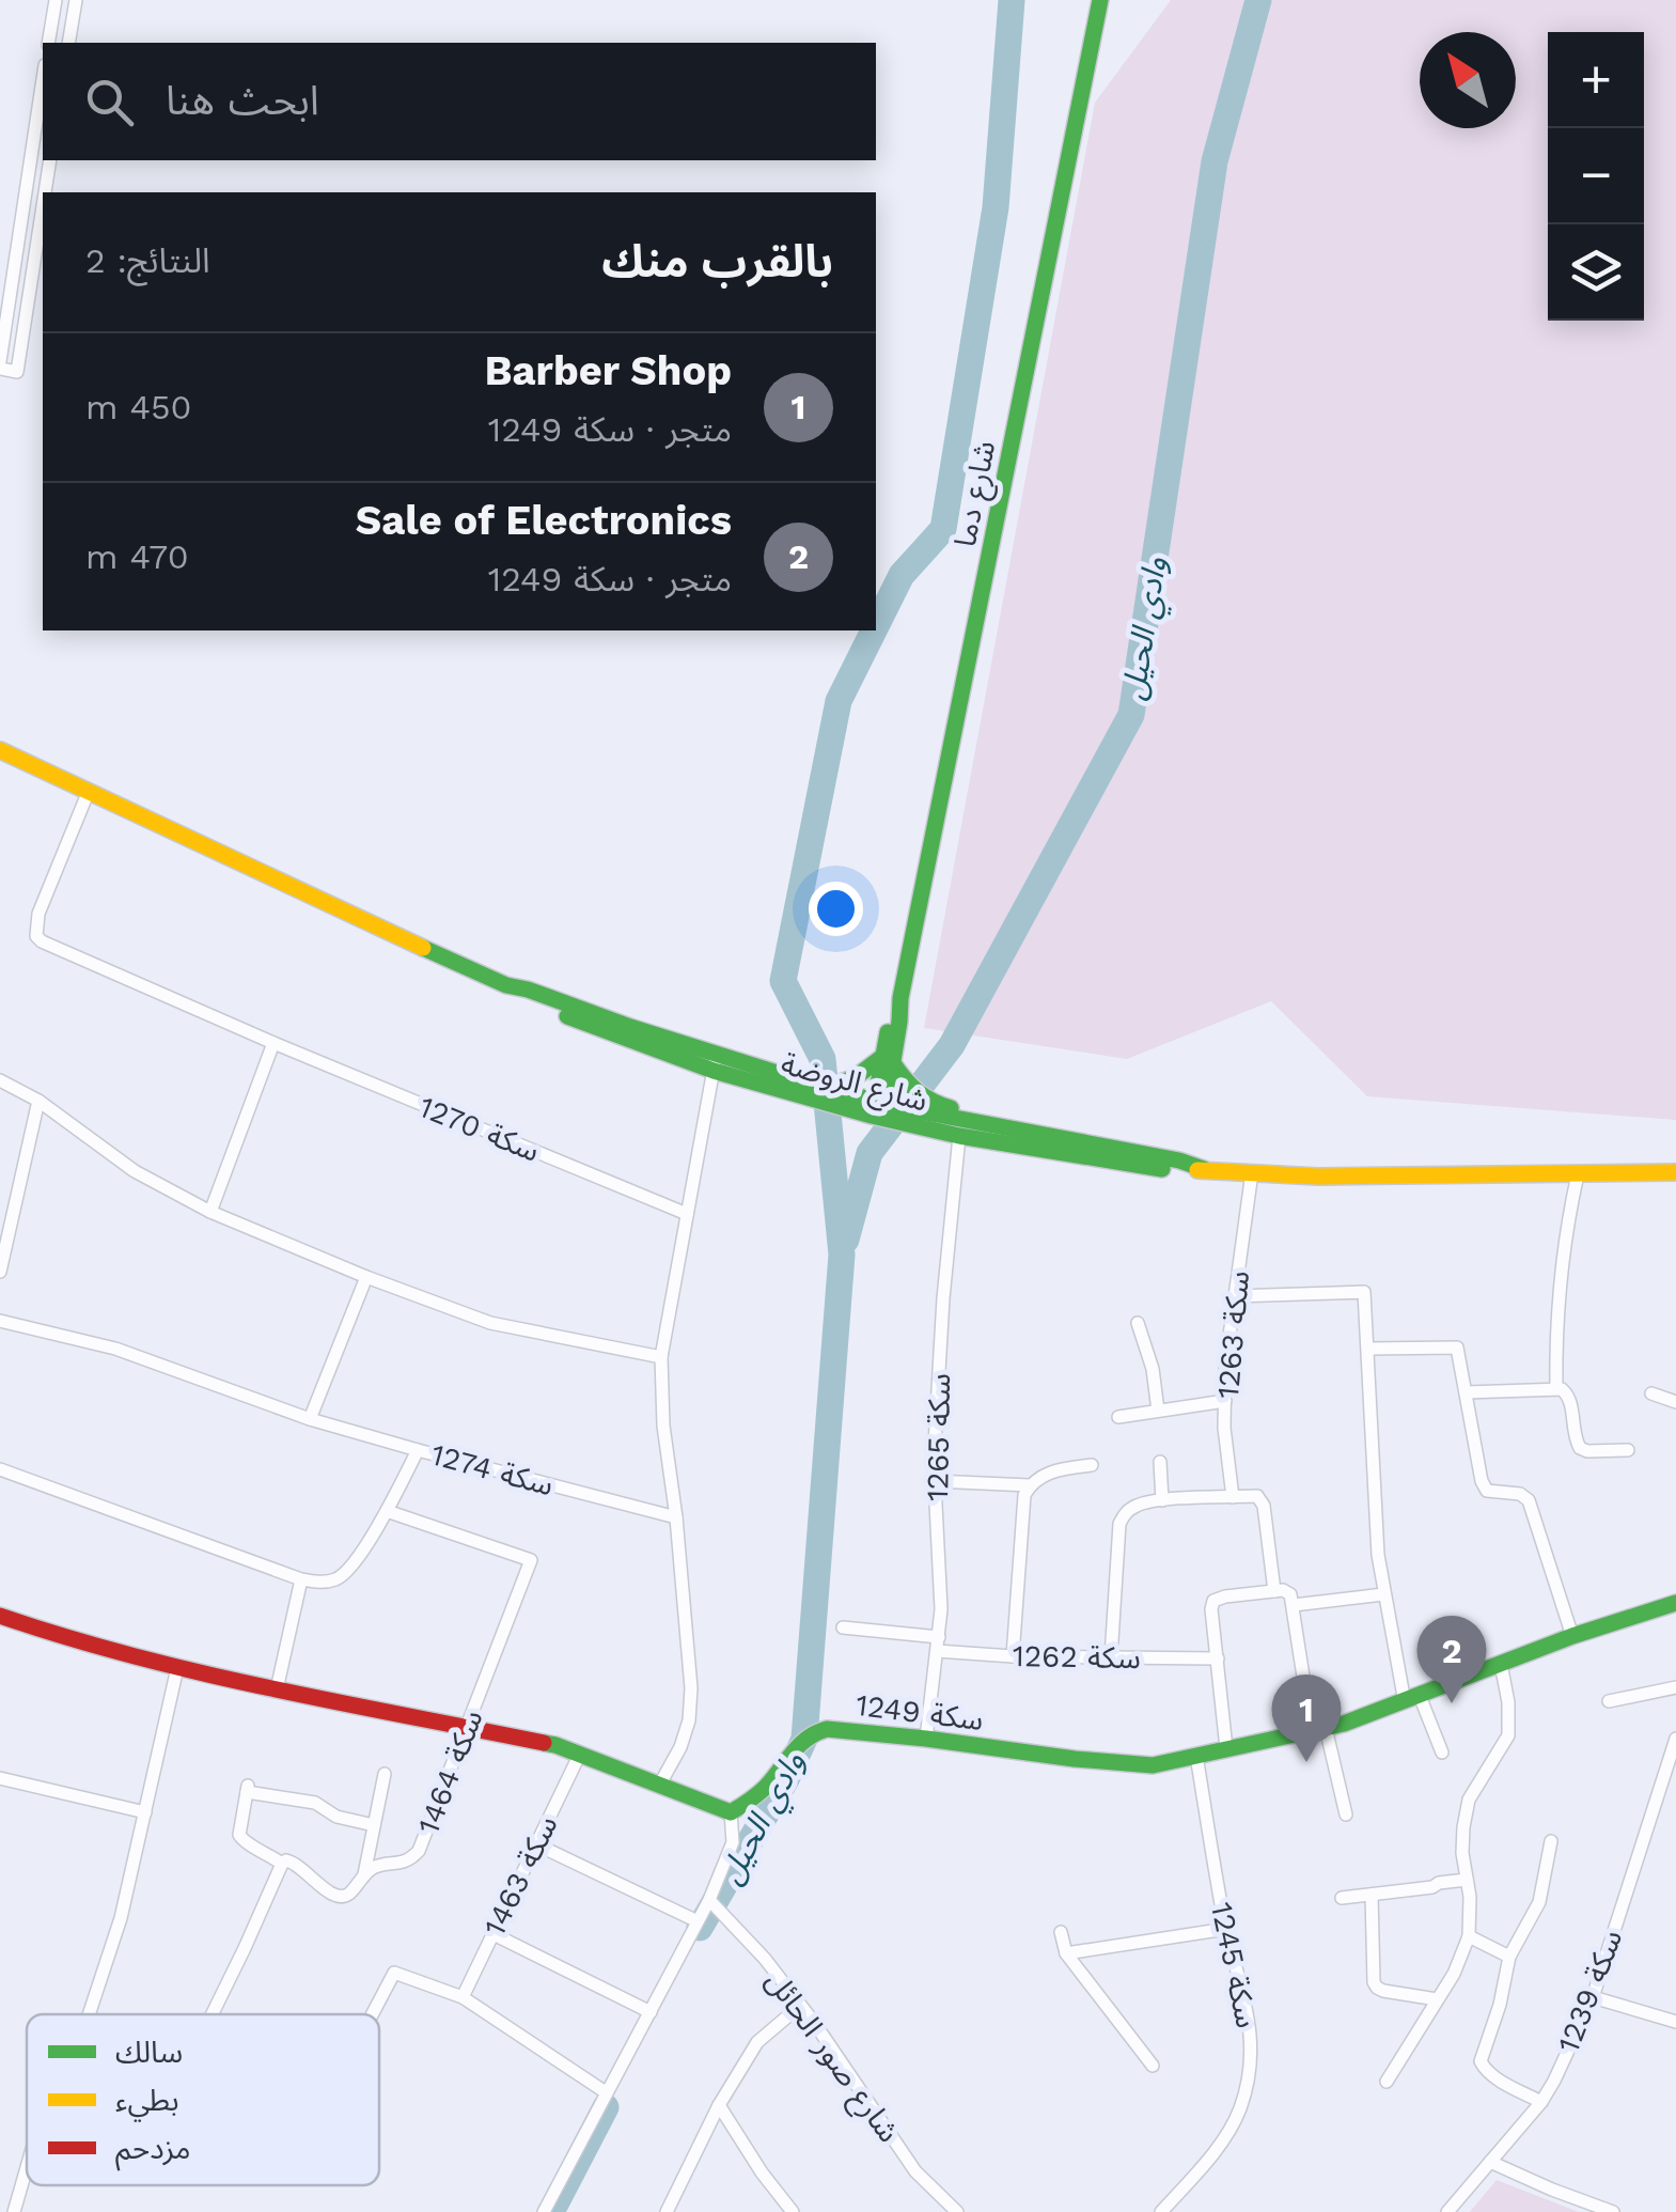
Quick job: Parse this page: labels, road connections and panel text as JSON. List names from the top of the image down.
{
  "streets": {
    "main road": ["شارع دما", "شارع الروضة", "سكة 1249"],
    "street": [
      "سكة 1270",
      "سكة 1263",
      "سكة 1265",
      "سكة 1274",
      "سكة 1262",
      "سكة 1464",
      "سكة 1463",
      "سكة 1245",
      "سكة 1239",
      "شارع صور الحائل"
    ]
  },
  "crossings": [
    ["شارع دما", "شارع الروضة"],
    ["شارع الروضة", "سكة 1270"],
    ["شارع الروضة", "سكة 1263"],
    ["شارع الروضة", "سكة 1265"],
    ["سكة 1265", "سكة 1262"],
    ["سكة 1265", "سكة 1249"],
    ["سكة 1249", "سكة 1245"]
  ],
  "water": ["وادي الحيل"],
  "legend": ["سالك", "بطيء", "مزدحم"],
  "north": "top left",
  "page": {
    "map_buttons": ["+", "−"],
    "search": "ابحث هنا",
    "heading": ["بالقرب منك", "النتائج: 2"],
    "list": [
      {
        "mark": "1",
        "name": "Barber Shop",
        "note": "متجر · سكة 1249",
        "value": "450 m"
      },
      {
        "mark": "2",
        "name": "Sale of Electronics",
        "note": "متجر · سكة 1249",
        "value": "470 m"
      }
    ],
    "pins": ["2", "1"]
  }
}
